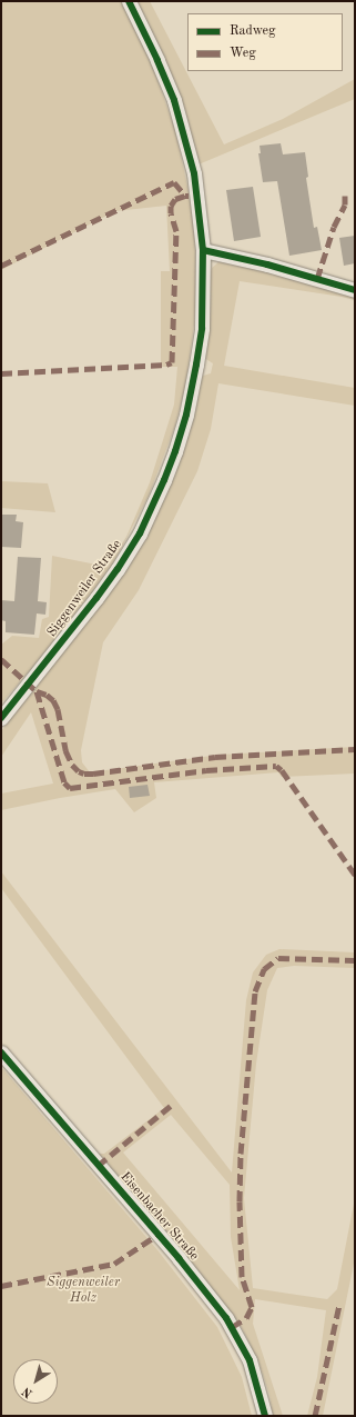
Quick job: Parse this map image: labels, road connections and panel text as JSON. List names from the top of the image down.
{
  "streets": {
    "street": ["Siggenweiler Straße", "Eisenbacher Straße"]
  },
  "parks": ["Siggenweiler Holz"],
  "legend": ["Radweg", "Weg"],
  "north": "bottom left"
}
